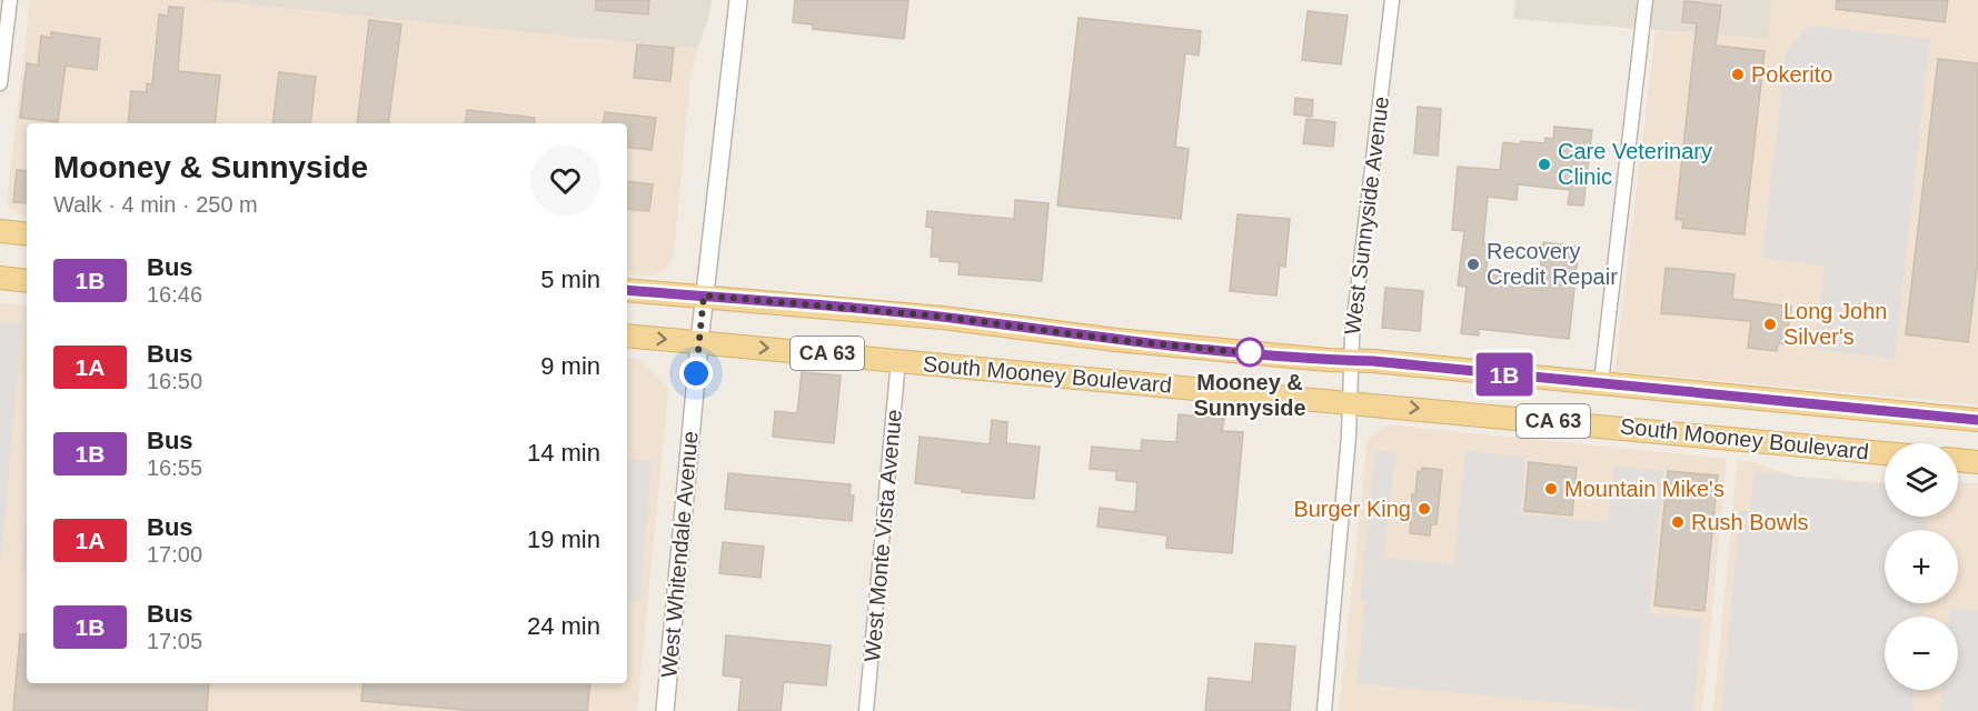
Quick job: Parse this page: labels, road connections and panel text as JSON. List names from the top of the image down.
{
  "streets": {
    "main road": ["CA 63", "South Mooney Boulevard"],
    "street": ["West Sunnyside Avenue", "West Monte Vista Avenue", "West Whitendale Avenue"]
  },
  "crossings": [
    ["West Sunnyside Avenue", "South Mooney Boulevard"],
    ["South Mooney Boulevard", "West Monte Vista Avenue"],
    ["South Mooney Boulevard", "West Whitendale Avenue"]
  ],
  "places": [
    "Pokerito",
    "Care Veterinary Clinic",
    "Recovery Credit Repair",
    "Long John Silver's",
    "Mooney & Sunnyside",
    "Mountain Mike's",
    "Burger King",
    "Rush Bowls"
  ],
  "lines": ["bus line 1B"],
  "page": {
    "on_map": "1B",
    "heading": ["Mooney & Sunnyside", "Walk · 4 min · 250 m"],
    "list": [
      {
        "mark": "1B",
        "name": "Bus",
        "note": "16:46",
        "value": "5 min"
      },
      {
        "mark": "1A",
        "name": "Bus",
        "note": "16:50",
        "value": "9 min"
      },
      {
        "mark": "1B",
        "name": "Bus",
        "note": "16:55",
        "value": "14 min"
      },
      {
        "mark": "1A",
        "name": "Bus",
        "note": "17:00",
        "value": "19 min"
      },
      {
        "mark": "1B",
        "name": "Bus",
        "note": "17:05",
        "value": "24 min"
      }
    ],
    "map_buttons": ["+", "−"]
  }
}
